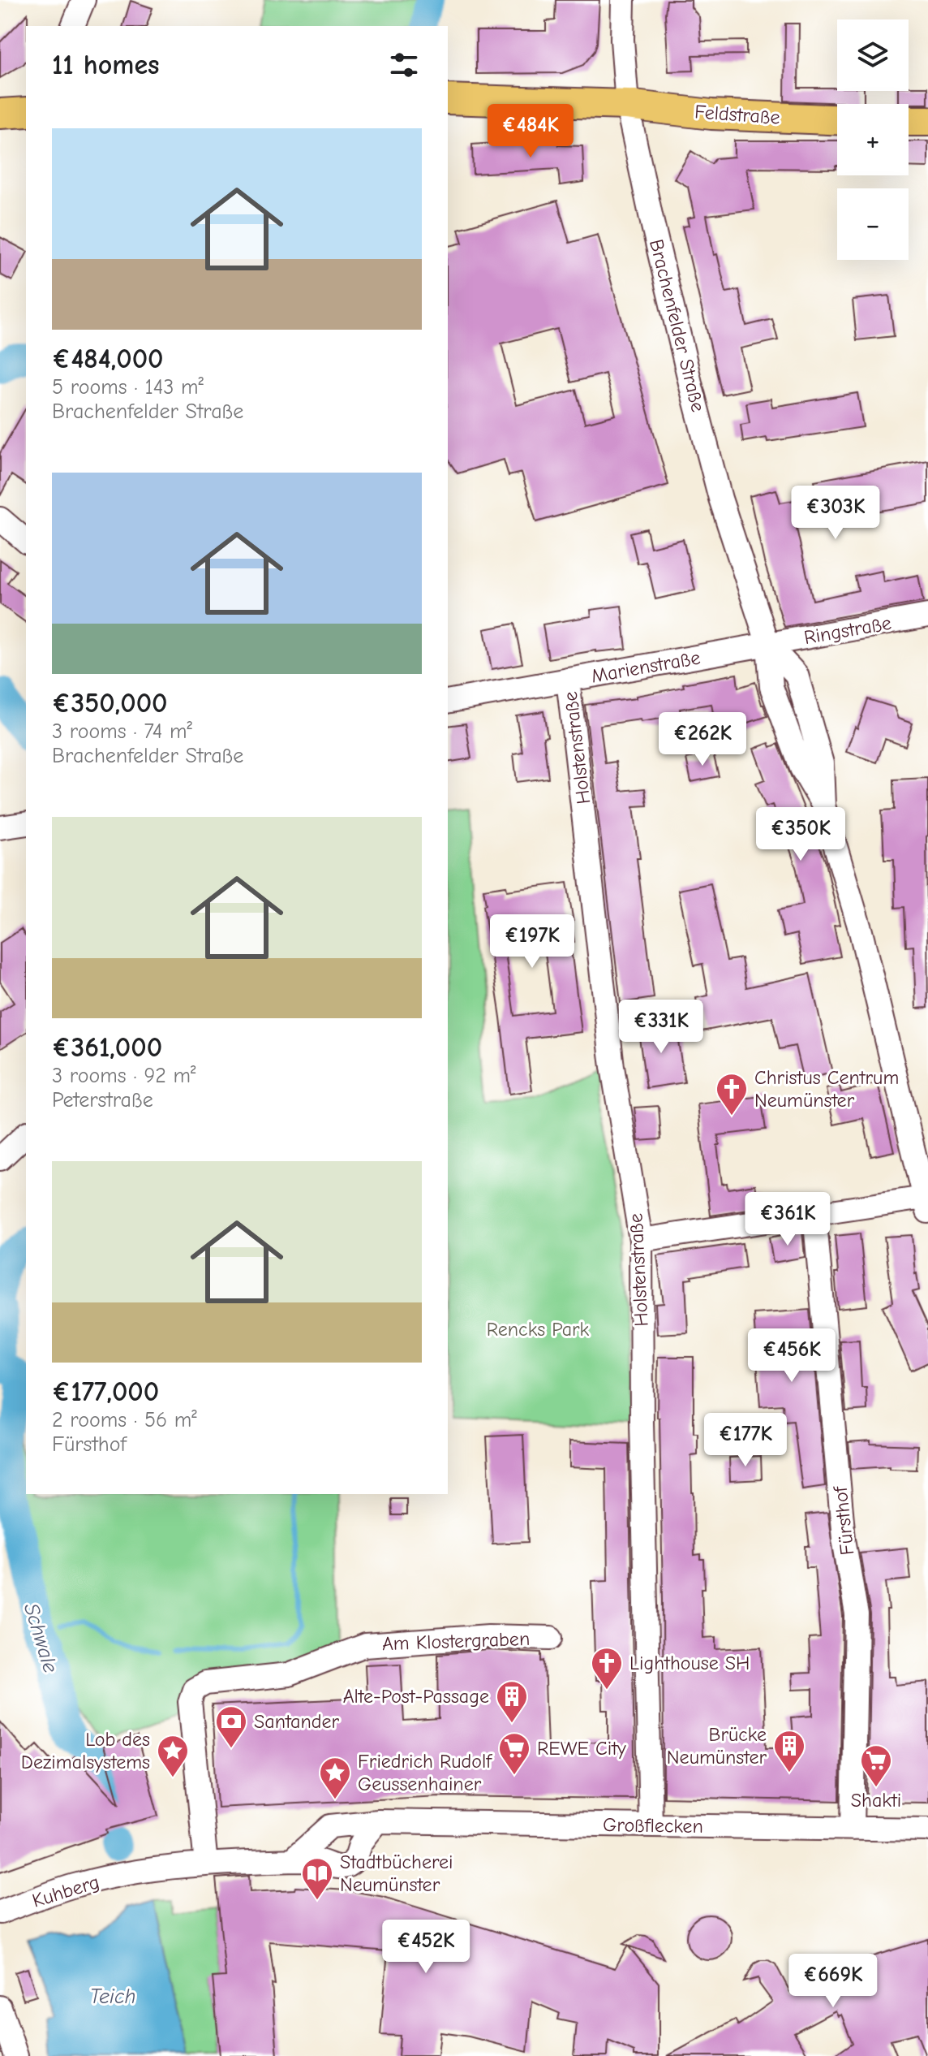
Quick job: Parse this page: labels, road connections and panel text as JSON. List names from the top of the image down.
{
  "streets": {
    "main road": ["Feldstraße"],
    "street": [
      "Brachenfelder Straße",
      "Ringstraße",
      "Marienstraße",
      "Holstenstraße",
      "Fürsthof",
      "Am Klostergraben",
      "Großflecken",
      "Kuhberg"
    ]
  },
  "crossings": [
    ["Feldstraße", "Brachenfelder Straße"],
    ["Brachenfelder Straße", "Ringstraße"],
    ["Brachenfelder Straße", "Marienstraße"],
    ["Ringstraße", "Marienstraße"],
    ["Marienstraße", "Holstenstraße"],
    ["Holstenstraße", "Großflecken"],
    ["Fürsthof", "Großflecken"],
    ["Am Klostergraben", "Kuhberg"]
  ],
  "water": ["Schwale", "Teich"],
  "parks": ["Rencks Park"],
  "places": {
    "church": ["Christus Centrum Neumünster", "Lighthouse SH"],
    "building": ["Alte-Post-Passage", "Brücke Neumünster"],
    "bank": ["Santander"],
    "supermarket": ["REWE City", "Shakti"],
    "place": ["Lob des Dezimalsystems", "Friedrich Rudolf Geussenhainer"],
    "library": ["Stadtbücherei Neumünster"]
  },
  "page": {
    "map_buttons": ["+", "−"],
    "heading": "11 homes",
    "price": [
      "€484K",
      "€303K",
      "€262K",
      "€350K",
      "€197K",
      "€331K",
      "€361K",
      "€456K",
      "€177K",
      "€452K",
      "€669K"
    ],
    "list": [
      {
        "name": "€484,000",
        "note": "5 rooms · 143 m² · Brachenfelder Straße"
      },
      {
        "name": "€350,000",
        "note": "3 rooms · 74 m² · Brachenfelder Straße"
      },
      {
        "name": "€361,000",
        "note": "3 rooms · 92 m² · Peterstraße"
      },
      {
        "name": "€177,000",
        "note": "2 rooms · 56 m² · Fürsthof"
      }
    ]
  }
}
